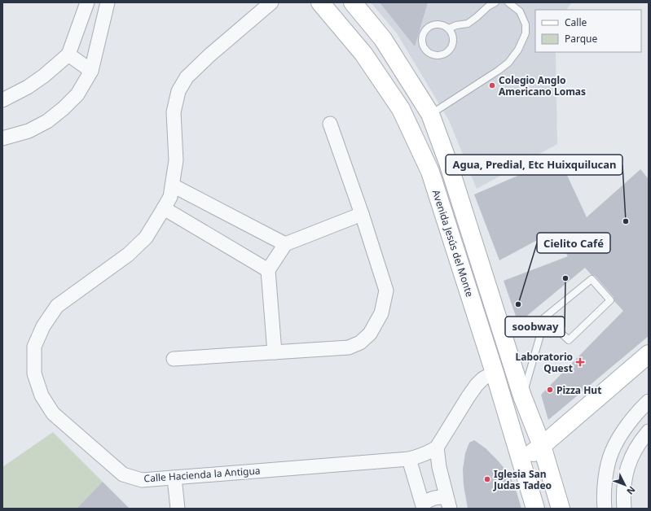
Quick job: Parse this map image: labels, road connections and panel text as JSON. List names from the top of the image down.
{
  "streets": {
    "main road": ["Avenida Jesús del Monte"],
    "street": ["Calle Hacienda la Antigua"]
  },
  "places": {
    "other": [
      "Colegio Anglo Americano Lomas",
      "Agua, Predial, Etc Huixquilucan",
      "soobway",
      "Cielito Café",
      "Pizza Hut",
      "Iglesia San Judas Tadeo"
    ],
    "health": ["Laboratorio Quest"]
  },
  "legend": ["Calle", "Parque"],
  "north": "bottom right"
}
